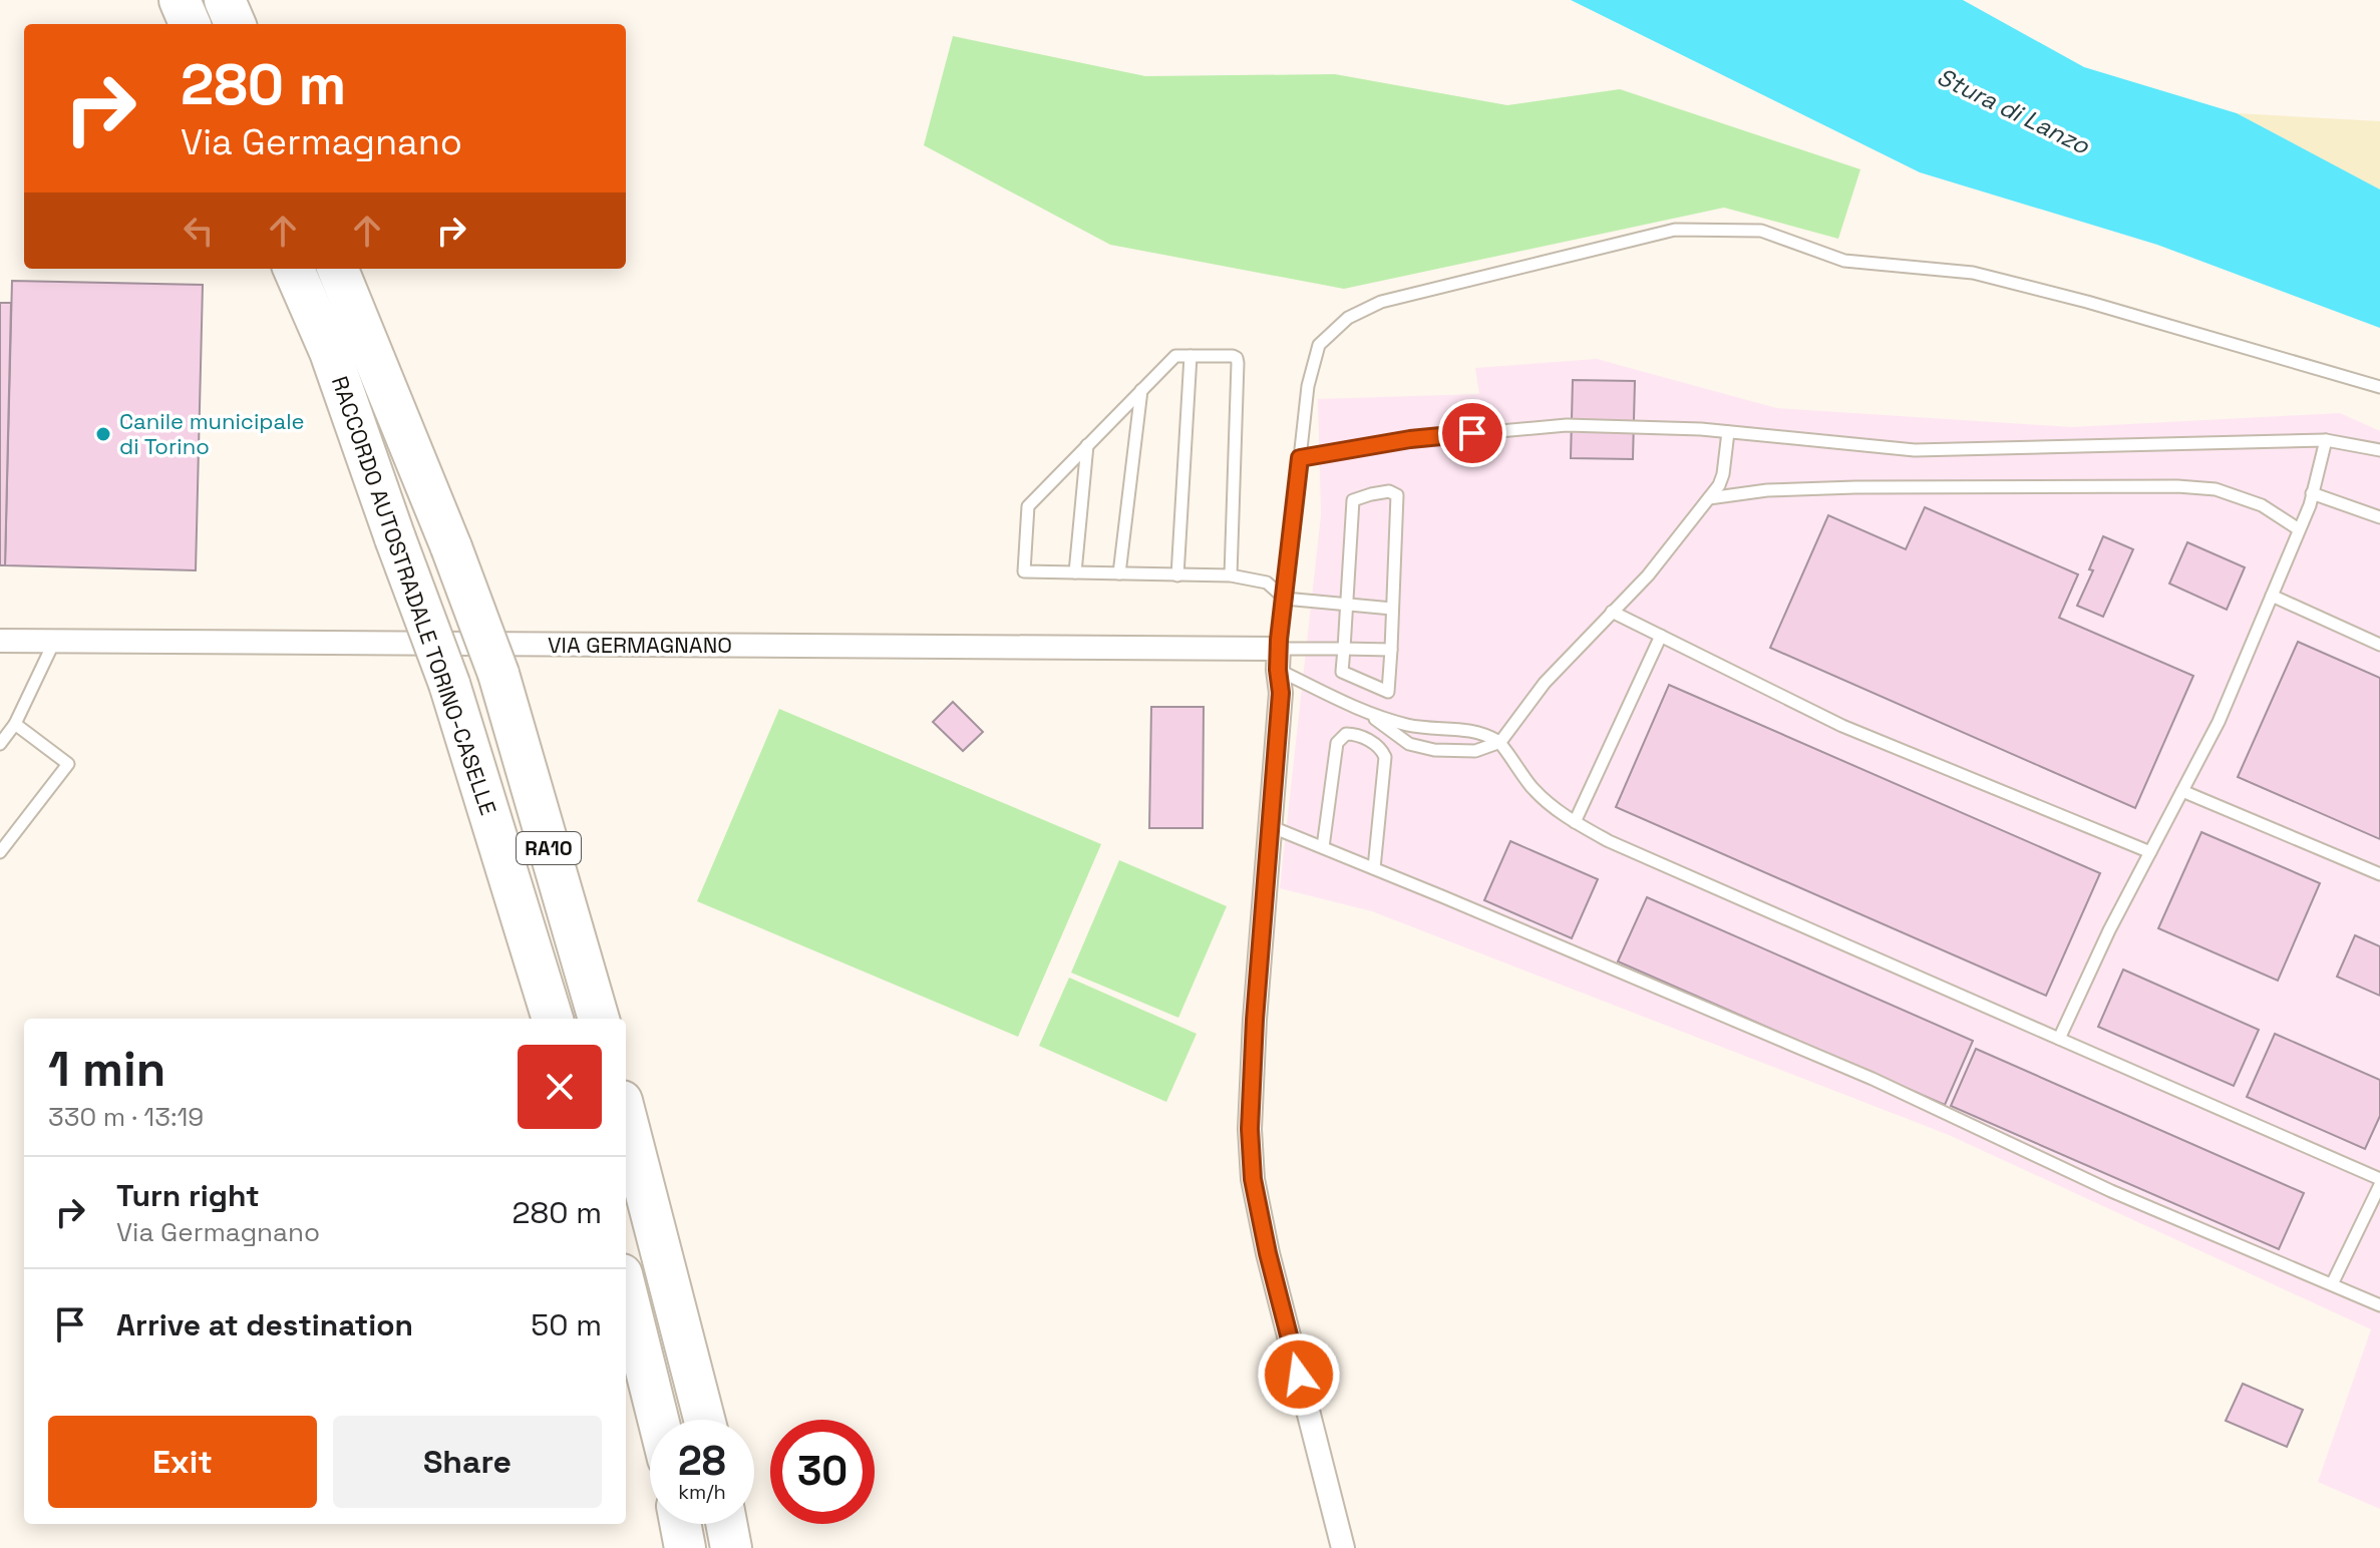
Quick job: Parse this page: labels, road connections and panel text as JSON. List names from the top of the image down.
{
  "streets": {
    "highway": ["RACCORDO AUTOSTRADALE TORINO-CASELLE", "RA10"],
    "street": ["VIA GERMAGNANO"]
  },
  "water": ["Stura di Lanzo"],
  "places": ["Canile municipale di Torino"],
  "page": {
    "turn": ["280 m", "Via Germagnano"],
    "heading": ["1 min", "330 m · 13:19"],
    "list": [
      {
        "name": "Turn right",
        "note": "Via Germagnano",
        "value": "280 m"
      },
      {
        "name": "Arrive at destination",
        "value": "50 m"
      }
    ],
    "buttons": ["Exit", "Share"],
    "speed": "28 km/h",
    "limit": "30"
  }
}
